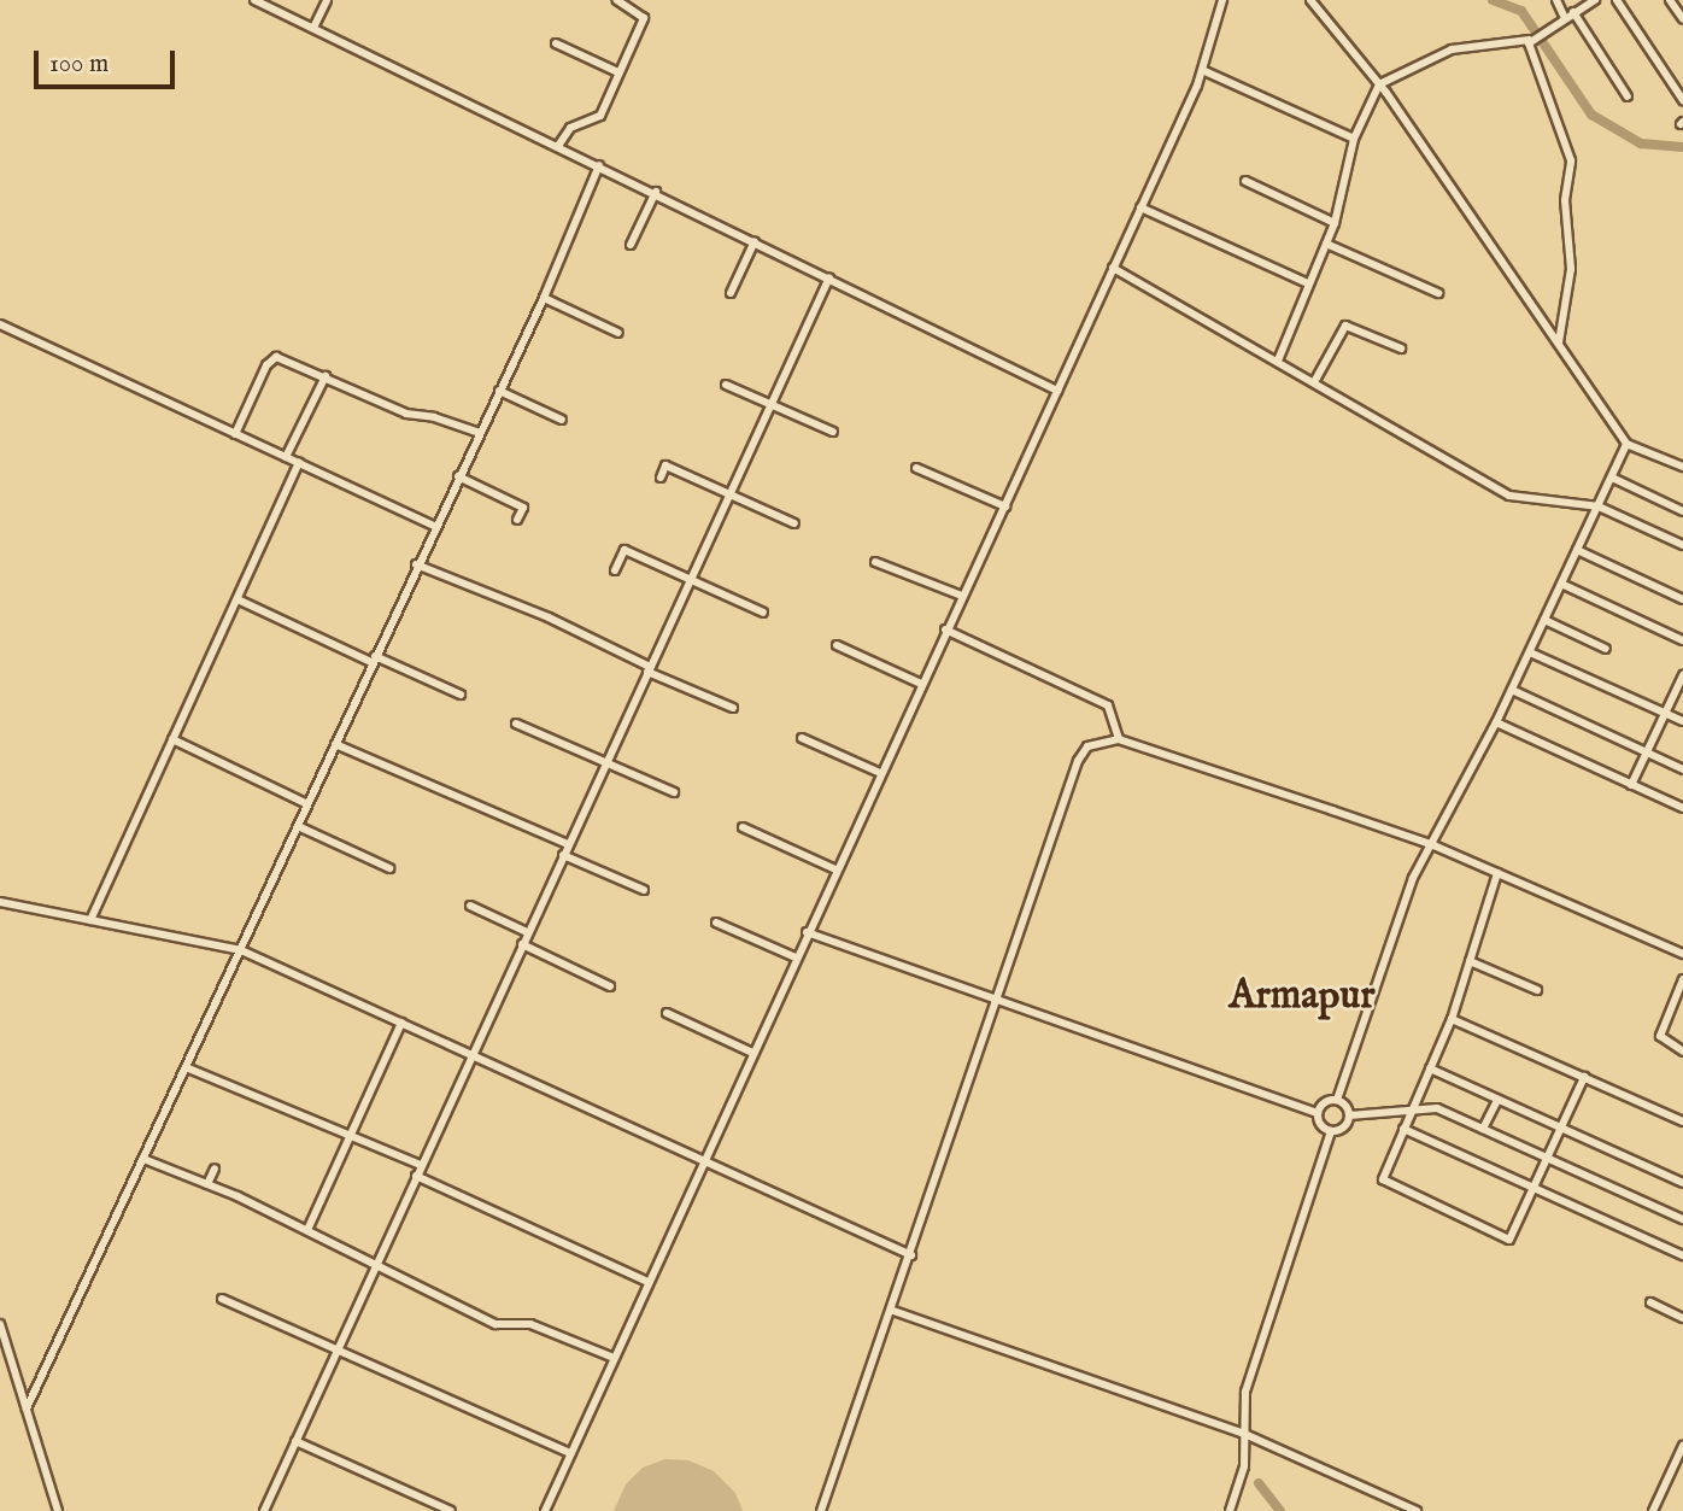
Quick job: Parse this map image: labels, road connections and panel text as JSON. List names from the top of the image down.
{
  "districts": ["Armapur"],
  "scale_bar": "100 m"
}
